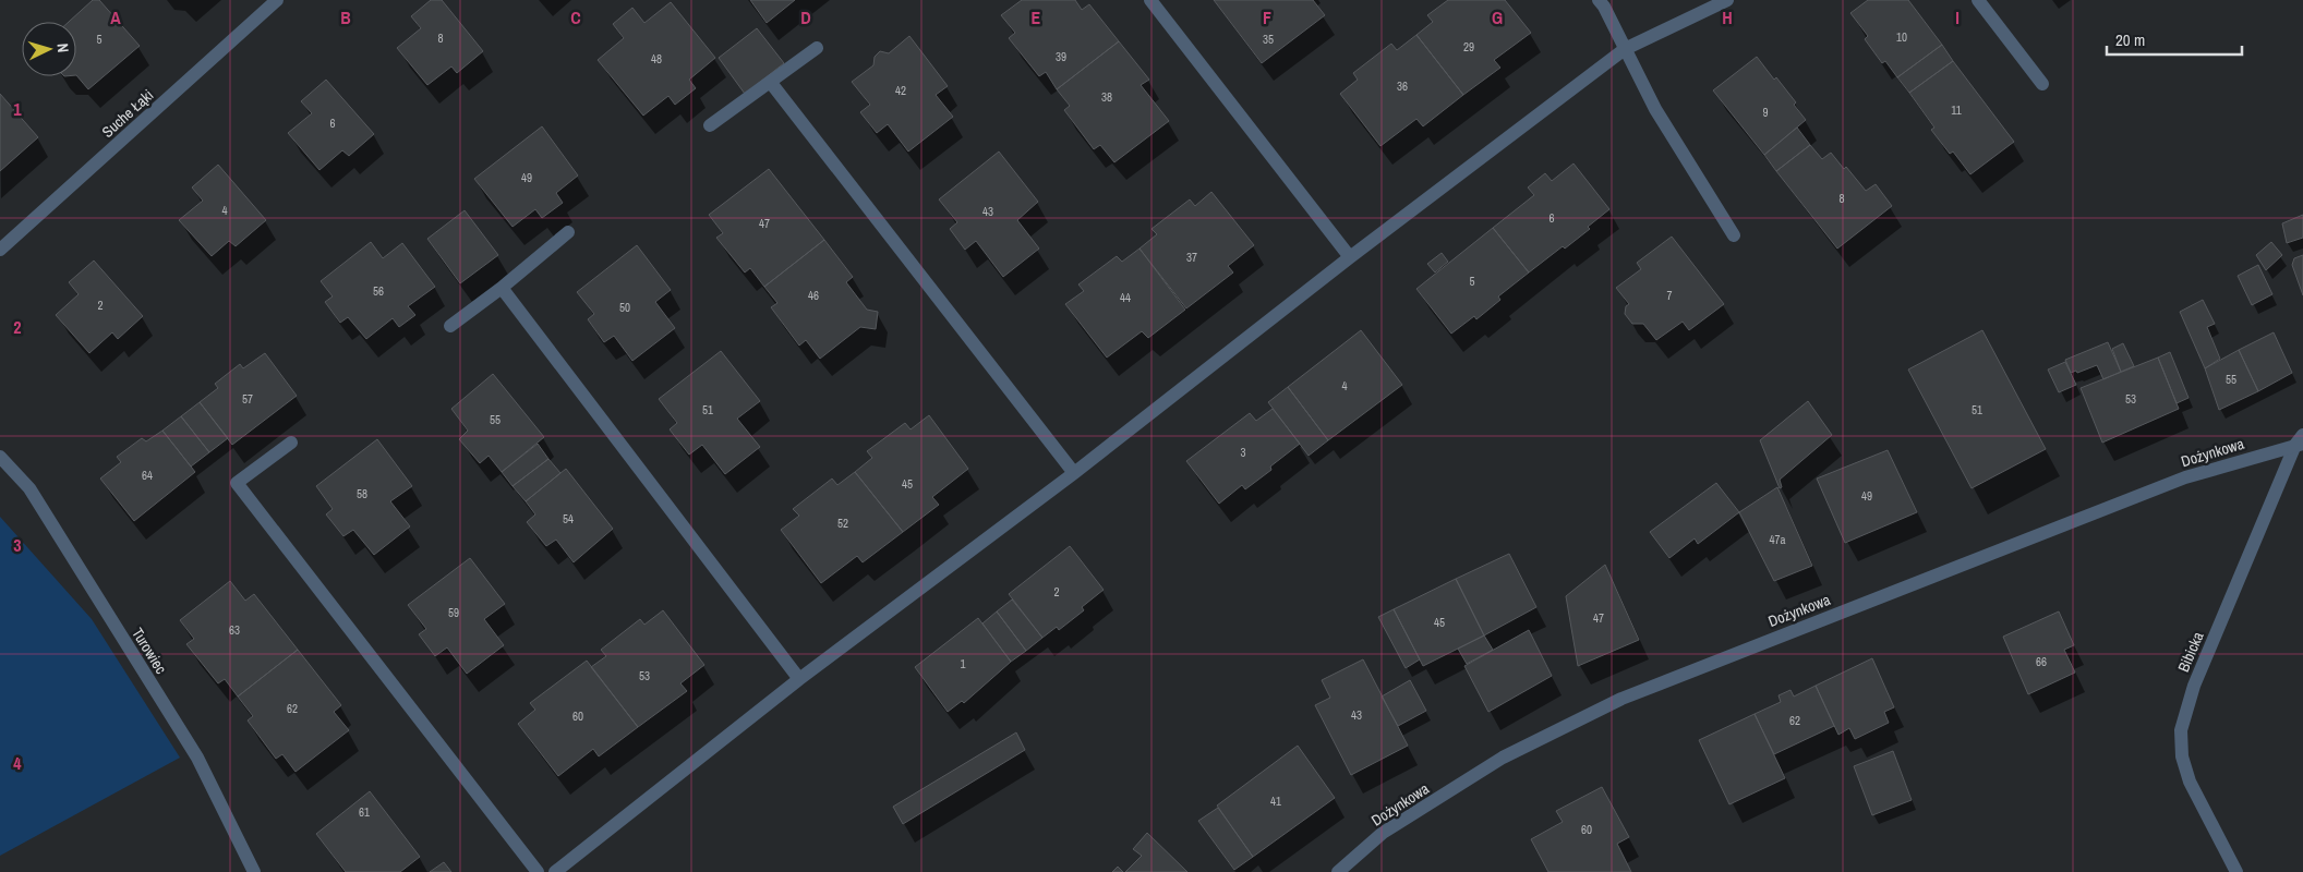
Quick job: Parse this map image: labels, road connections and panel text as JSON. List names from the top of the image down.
{
  "streets": {
    "street": [
      "Suche Łąki",
      "Dożynkowa",
      "Turowiec",
      "Bibicka"
    ]
  },
  "crossings": [
    ["Dożynkowa", "Bibicka"]
  ],
  "house_numbers": [
    "10",
    "8",
    "5",
    "35",
    "29",
    "39",
    "48",
    "36",
    "42",
    "38",
    "11",
    "9",
    "6",
    "49",
    "8",
    "4",
    "43",
    "6",
    "47",
    "37",
    "5",
    "56",
    "46",
    "7",
    "44",
    "2",
    "50",
    "55",
    "4",
    "57",
    "53",
    "51",
    "51",
    "55",
    "3",
    "64",
    "45",
    "58",
    "49",
    "54",
    "52",
    "47a",
    "2",
    "59",
    "47",
    "45",
    "63",
    "66",
    "1",
    "53",
    "62",
    "43",
    "60",
    "62",
    "41",
    "61",
    "60"
  ],
  "scale_bar": "20 m",
  "north": "right",
  "grid": {
    "columns": [
      "A",
      "B",
      "C",
      "D",
      "E",
      "F",
      "G",
      "H",
      "I"
    ],
    "rows": [
      "1",
      "2",
      "3",
      "4"
    ]
  }
}
